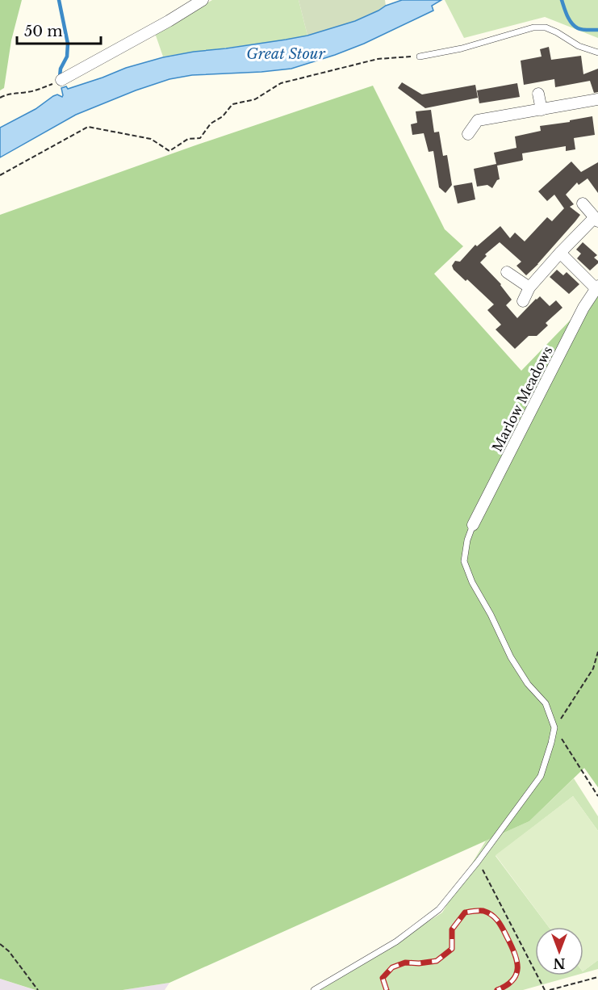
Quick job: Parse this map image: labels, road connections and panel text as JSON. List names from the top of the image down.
{
  "streets": {
    "street": ["Marlow Meadows"]
  },
  "water": ["Great Stour"],
  "scale_bar": "50 m",
  "north": "bottom"
}
